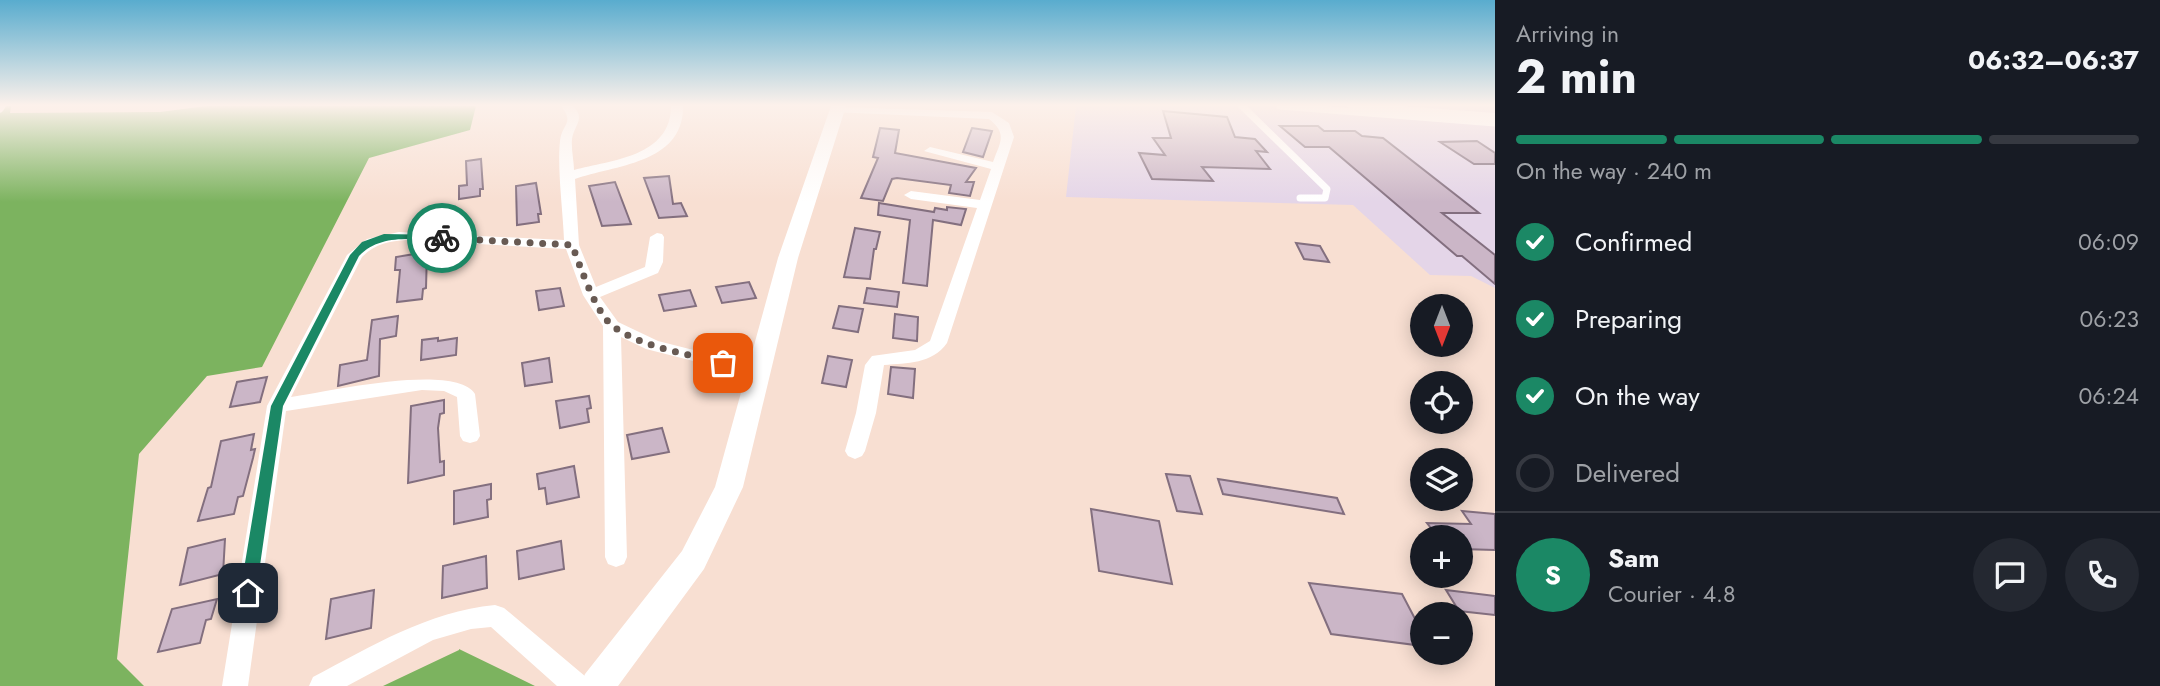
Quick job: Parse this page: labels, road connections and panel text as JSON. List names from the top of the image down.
{
  "north": "bottom",
  "page": {
    "heading": ["2 min", "Arriving in", "06:32–06:37"],
    "panel": ["Sam", "Courier · 4.8"],
    "bar": "On the way · 240 m",
    "list": [
      ["Confirmed", "06:09"],
      ["Preparing", "06:23"],
      ["On the way", "06:24"],
      "Delivered"
    ],
    "map_buttons": ["+", "−"],
    "round": "S"
  }
}
